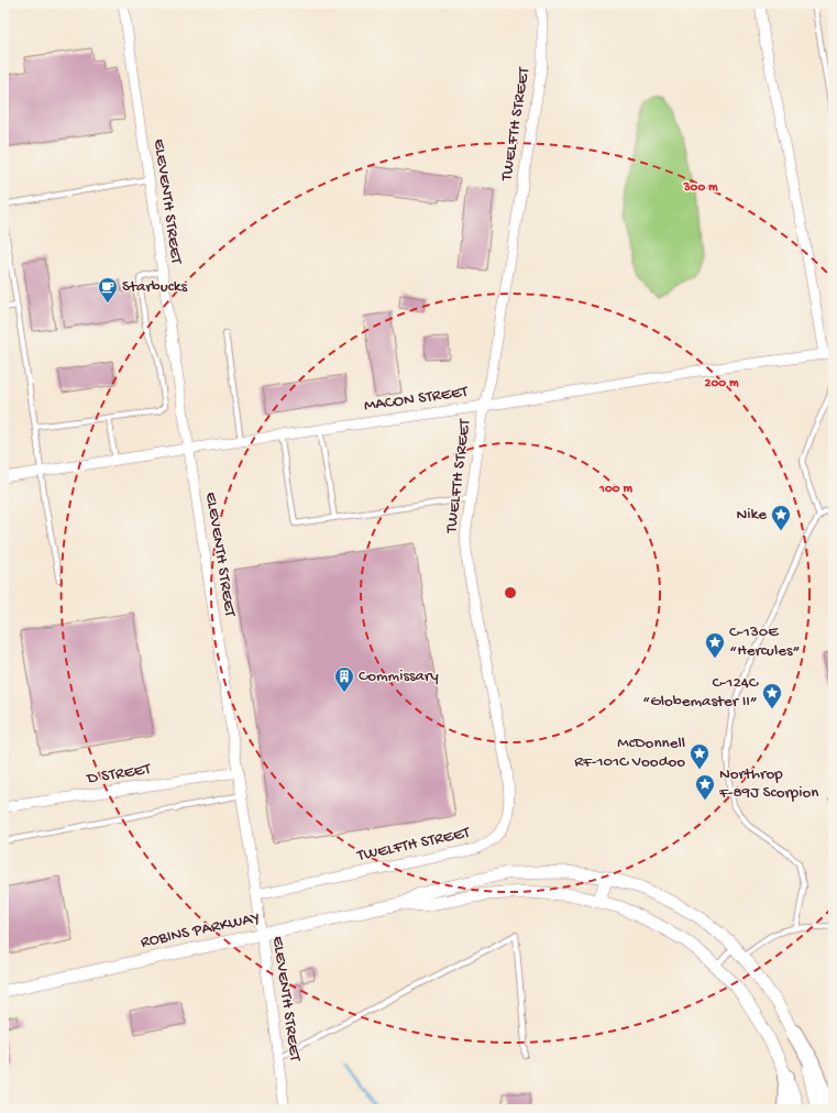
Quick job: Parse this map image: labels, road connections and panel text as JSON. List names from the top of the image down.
{
  "streets": {
    "street": [
      "TWELFTH STREET",
      "ELEVENTH STREET",
      "MACON STREET",
      "D STREET",
      "ROBINS PARKWAY"
    ]
  },
  "crossings": [
    ["TWELFTH STREET", "ELEVENTH STREET"],
    ["TWELFTH STREET", "MACON STREET"],
    ["ELEVENTH STREET", "MACON STREET"],
    ["ELEVENTH STREET", "D STREET"],
    ["ELEVENTH STREET", "ROBINS PARKWAY"]
  ],
  "places": {
    "cafe": ["Starbucks"],
    "place": [
      "Nike",
      "C-130E “Hercules”",
      "C-124C “Globemaster II”",
      "McDonnell RF-101C Voodoo",
      "Northrop F-89J Scorpion"
    ],
    "building": ["Commissary"]
  },
  "rings": ["300 m", "200 m", "100 m"]
}
